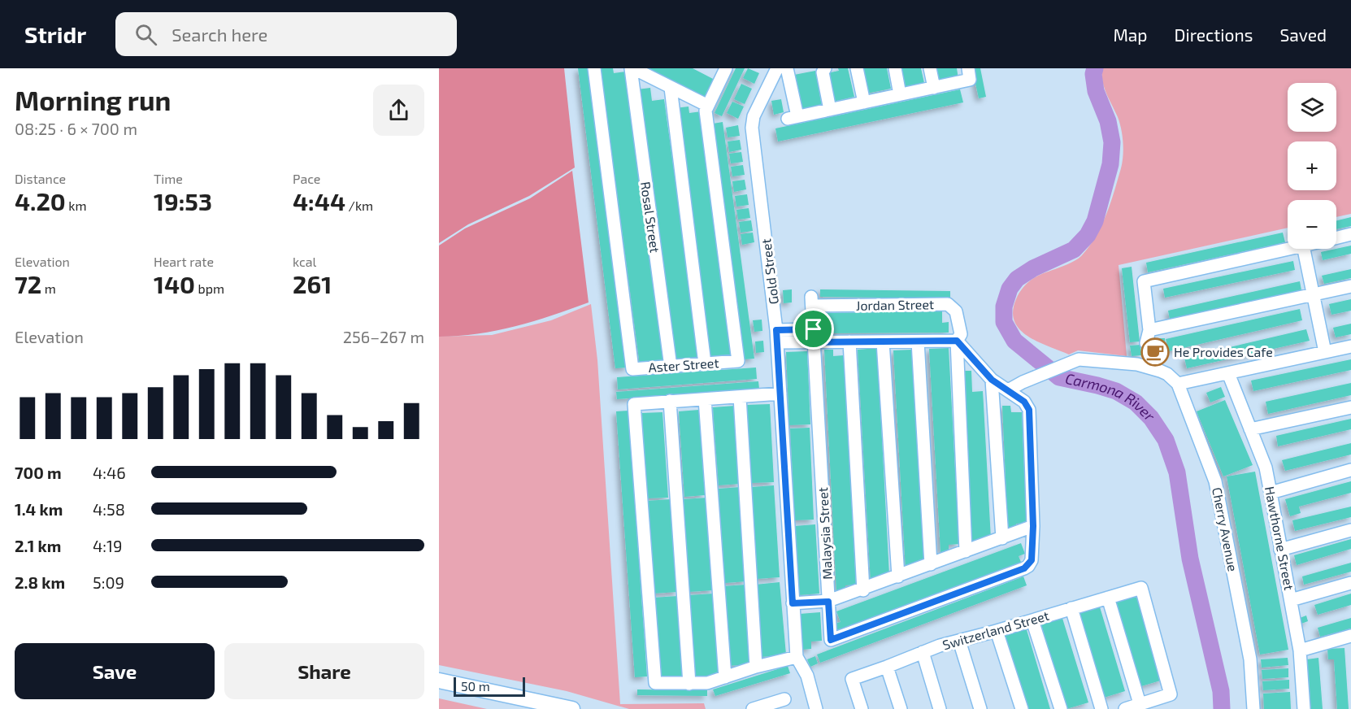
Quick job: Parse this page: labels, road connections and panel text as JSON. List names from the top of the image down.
{
  "streets": {
    "street": [
      "Rosal Street",
      "Gold Street",
      "Jordan Street",
      "Aster Street",
      "Cherry Avenue",
      "Malaysia Street",
      "Hawthorne Street",
      "Switzerland Street"
    ]
  },
  "crossings": [
    ["Rosal Street", "Aster Street"],
    ["Jordan Street", "Malaysia Street"]
  ],
  "water": ["Carmona River"],
  "places": {
    "cafe": ["He Provides Cafe"]
  },
  "scale_bar": "50 m",
  "page": {
    "header": "Stridr",
    "search": "Search here",
    "nav": ["Map", "Directions", "Saved"],
    "heading": ["Morning run", "08:25 · 6 × 700 m"],
    "map_buttons": ["+", "−"],
    "stats": [
      ["Distance", "4.20 km"],
      ["Time", "19:53"],
      ["Pace", "4:44 /km"],
      ["Elevation", "72 m"],
      ["Heart rate", "140 bpm"],
      ["kcal", "261"]
    ],
    "chart": ["Elevation", "256–267 m"],
    "list": [
      {
        "name": "700 m",
        "note": "4:46"
      },
      {
        "name": "1.4 km",
        "note": "4:58"
      },
      {
        "name": "2.1 km",
        "note": "4:19"
      },
      {
        "name": "2.8 km",
        "note": "5:09"
      }
    ],
    "buttons": ["Save", "Share"],
    "scale": "50 m"
  }
}
